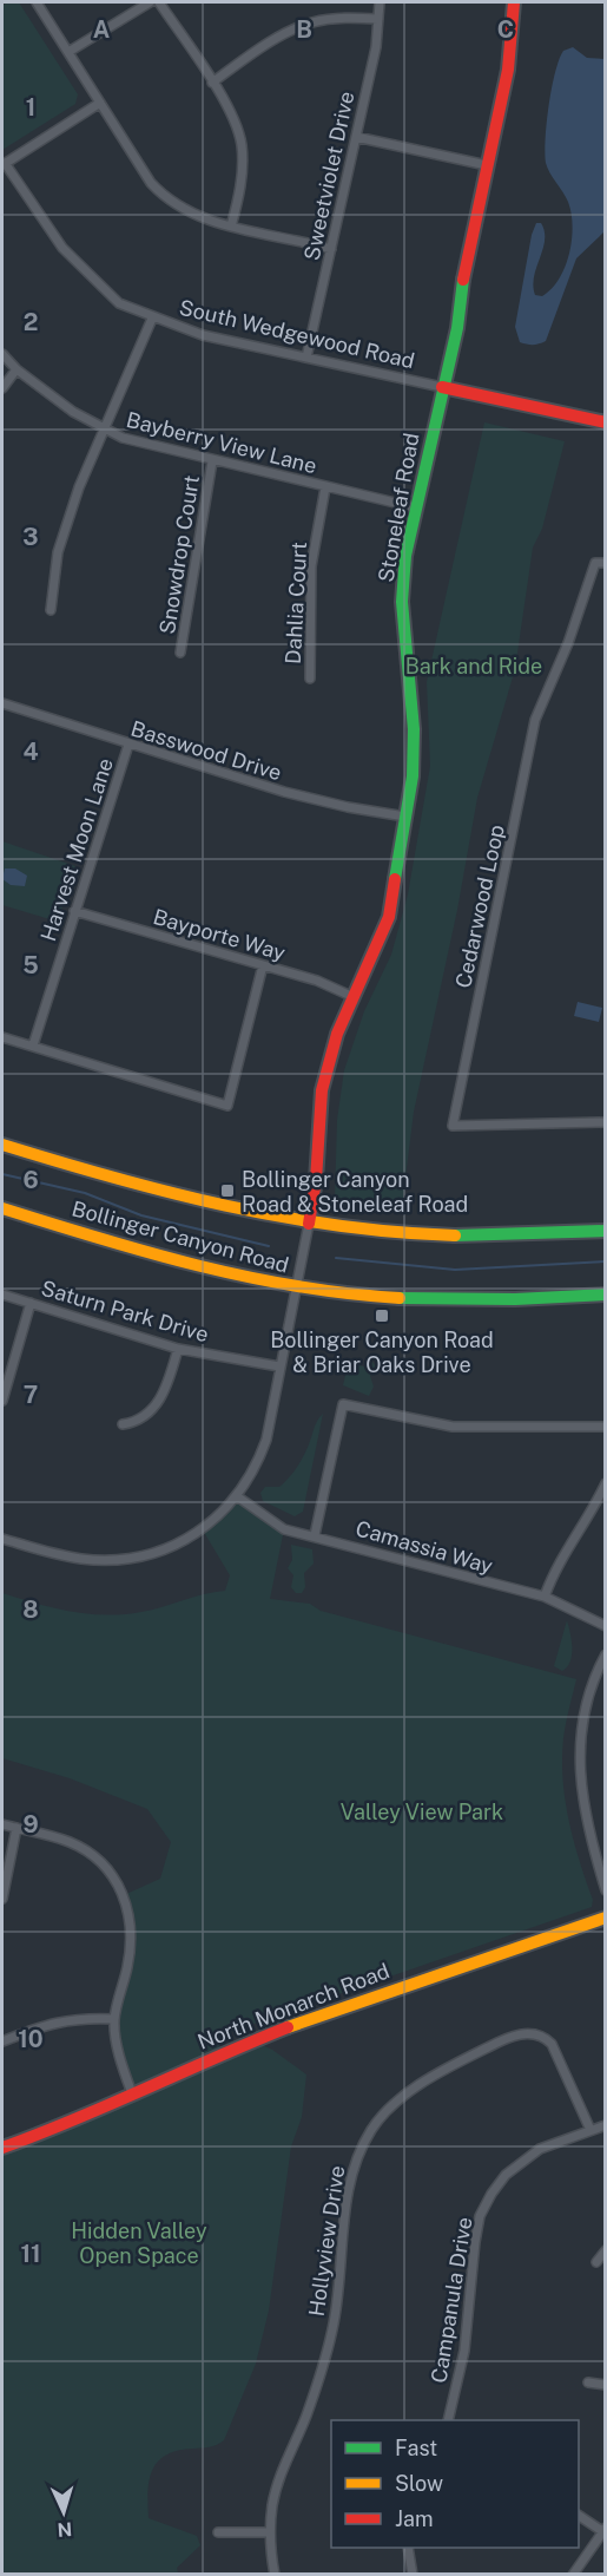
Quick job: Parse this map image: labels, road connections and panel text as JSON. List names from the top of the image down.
{
  "streets": {
    "street": [
      "Sweetviolet Drive",
      "South Wedgewood Road",
      "Bayberry View Lane",
      "Stoneleaf Road",
      "Snowdrop Court",
      "Dahlia Court",
      "Basswood Drive",
      "Harvest Moon Lane",
      "Cedarwood Loop",
      "Bayporte Way",
      "Bollinger Canyon Road",
      "Saturn Park Drive",
      "Camassia Way",
      "North Monarch Road",
      "Hollyview Drive",
      "Campanula Drive"
    ]
  },
  "crossings": [
    ["Sweetviolet Drive", "South Wedgewood Road"],
    ["South Wedgewood Road", "Stoneleaf Road"],
    ["Bayberry View Lane", "Stoneleaf Road"],
    ["Bayberry View Lane", "Snowdrop Court"],
    ["Bayberry View Lane", "Dahlia Court"],
    ["Stoneleaf Road", "Basswood Drive"],
    ["Stoneleaf Road", "Bayporte Way"],
    ["Stoneleaf Road", "Bollinger Canyon Road"],
    ["Basswood Drive", "Harvest Moon Lane"],
    ["Harvest Moon Lane", "Bayporte Way"],
    ["Hollyview Drive", "Campanula Drive"]
  ],
  "parks": ["Bark and Ride", "Valley View Park", "Hidden Valley Open Space"],
  "places": {
    "transit": ["Bollinger Canyon Road & Stoneleaf Road", "Bollinger Canyon Road & Briar Oaks Drive"]
  },
  "legend": ["Fast", "Slow", "Jam"],
  "north": "bottom",
  "grid": {
    "columns": ["A", "B", "C"],
    "rows": [
      "1",
      "2",
      "3",
      "4",
      "5",
      "6",
      "7",
      "8",
      "9",
      "10",
      "11"
    ]
  }
}
